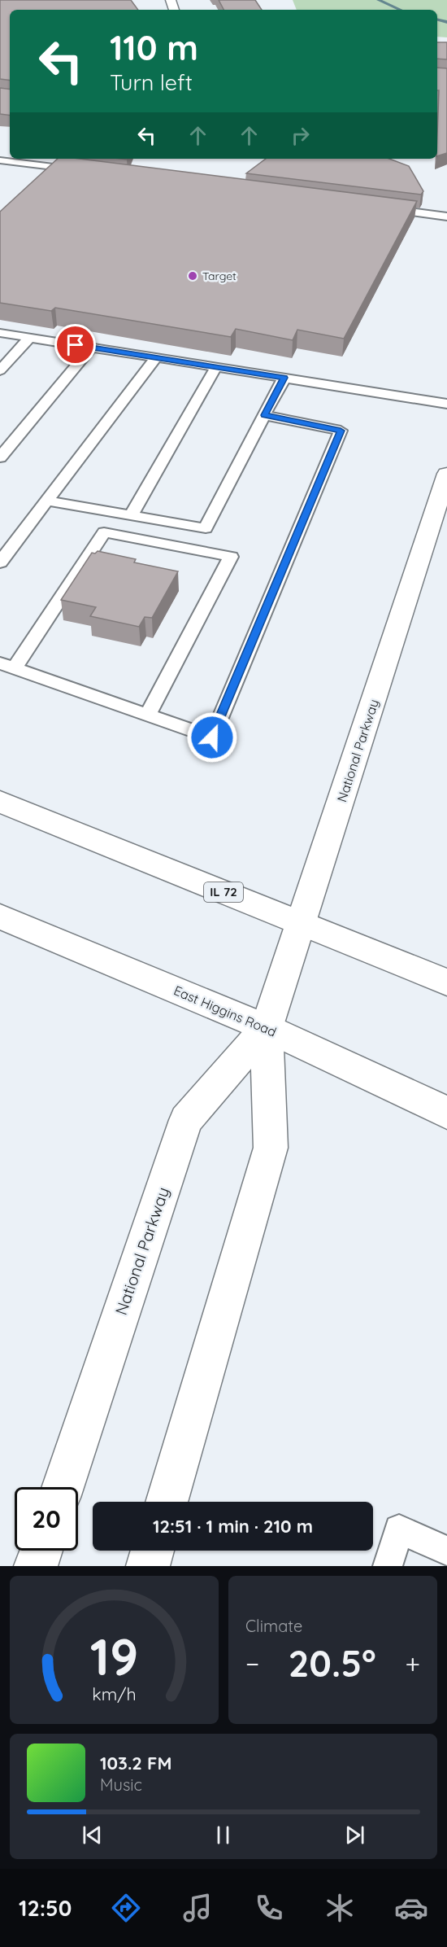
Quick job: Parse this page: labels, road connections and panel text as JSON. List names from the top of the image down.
{
  "streets": {
    "street": ["National Parkway", "IL 72", "East Higgins Road"]
  },
  "crossings": [
    ["National Parkway", "IL 72"],
    ["National Parkway", "East Higgins Road"]
  ],
  "places": ["Target"],
  "page": {
    "turn": ["110 m", "Turn left"],
    "limit": "20",
    "trip": "12:51 · 1 min · 210 m",
    "tile": "Climate",
    "heat": ["−", "20.5°", "+"],
    "song": ["103.2 FM", "Music"],
    "tabs": "12:50",
    "gauge": ["19", "km/h"]
  }
}
